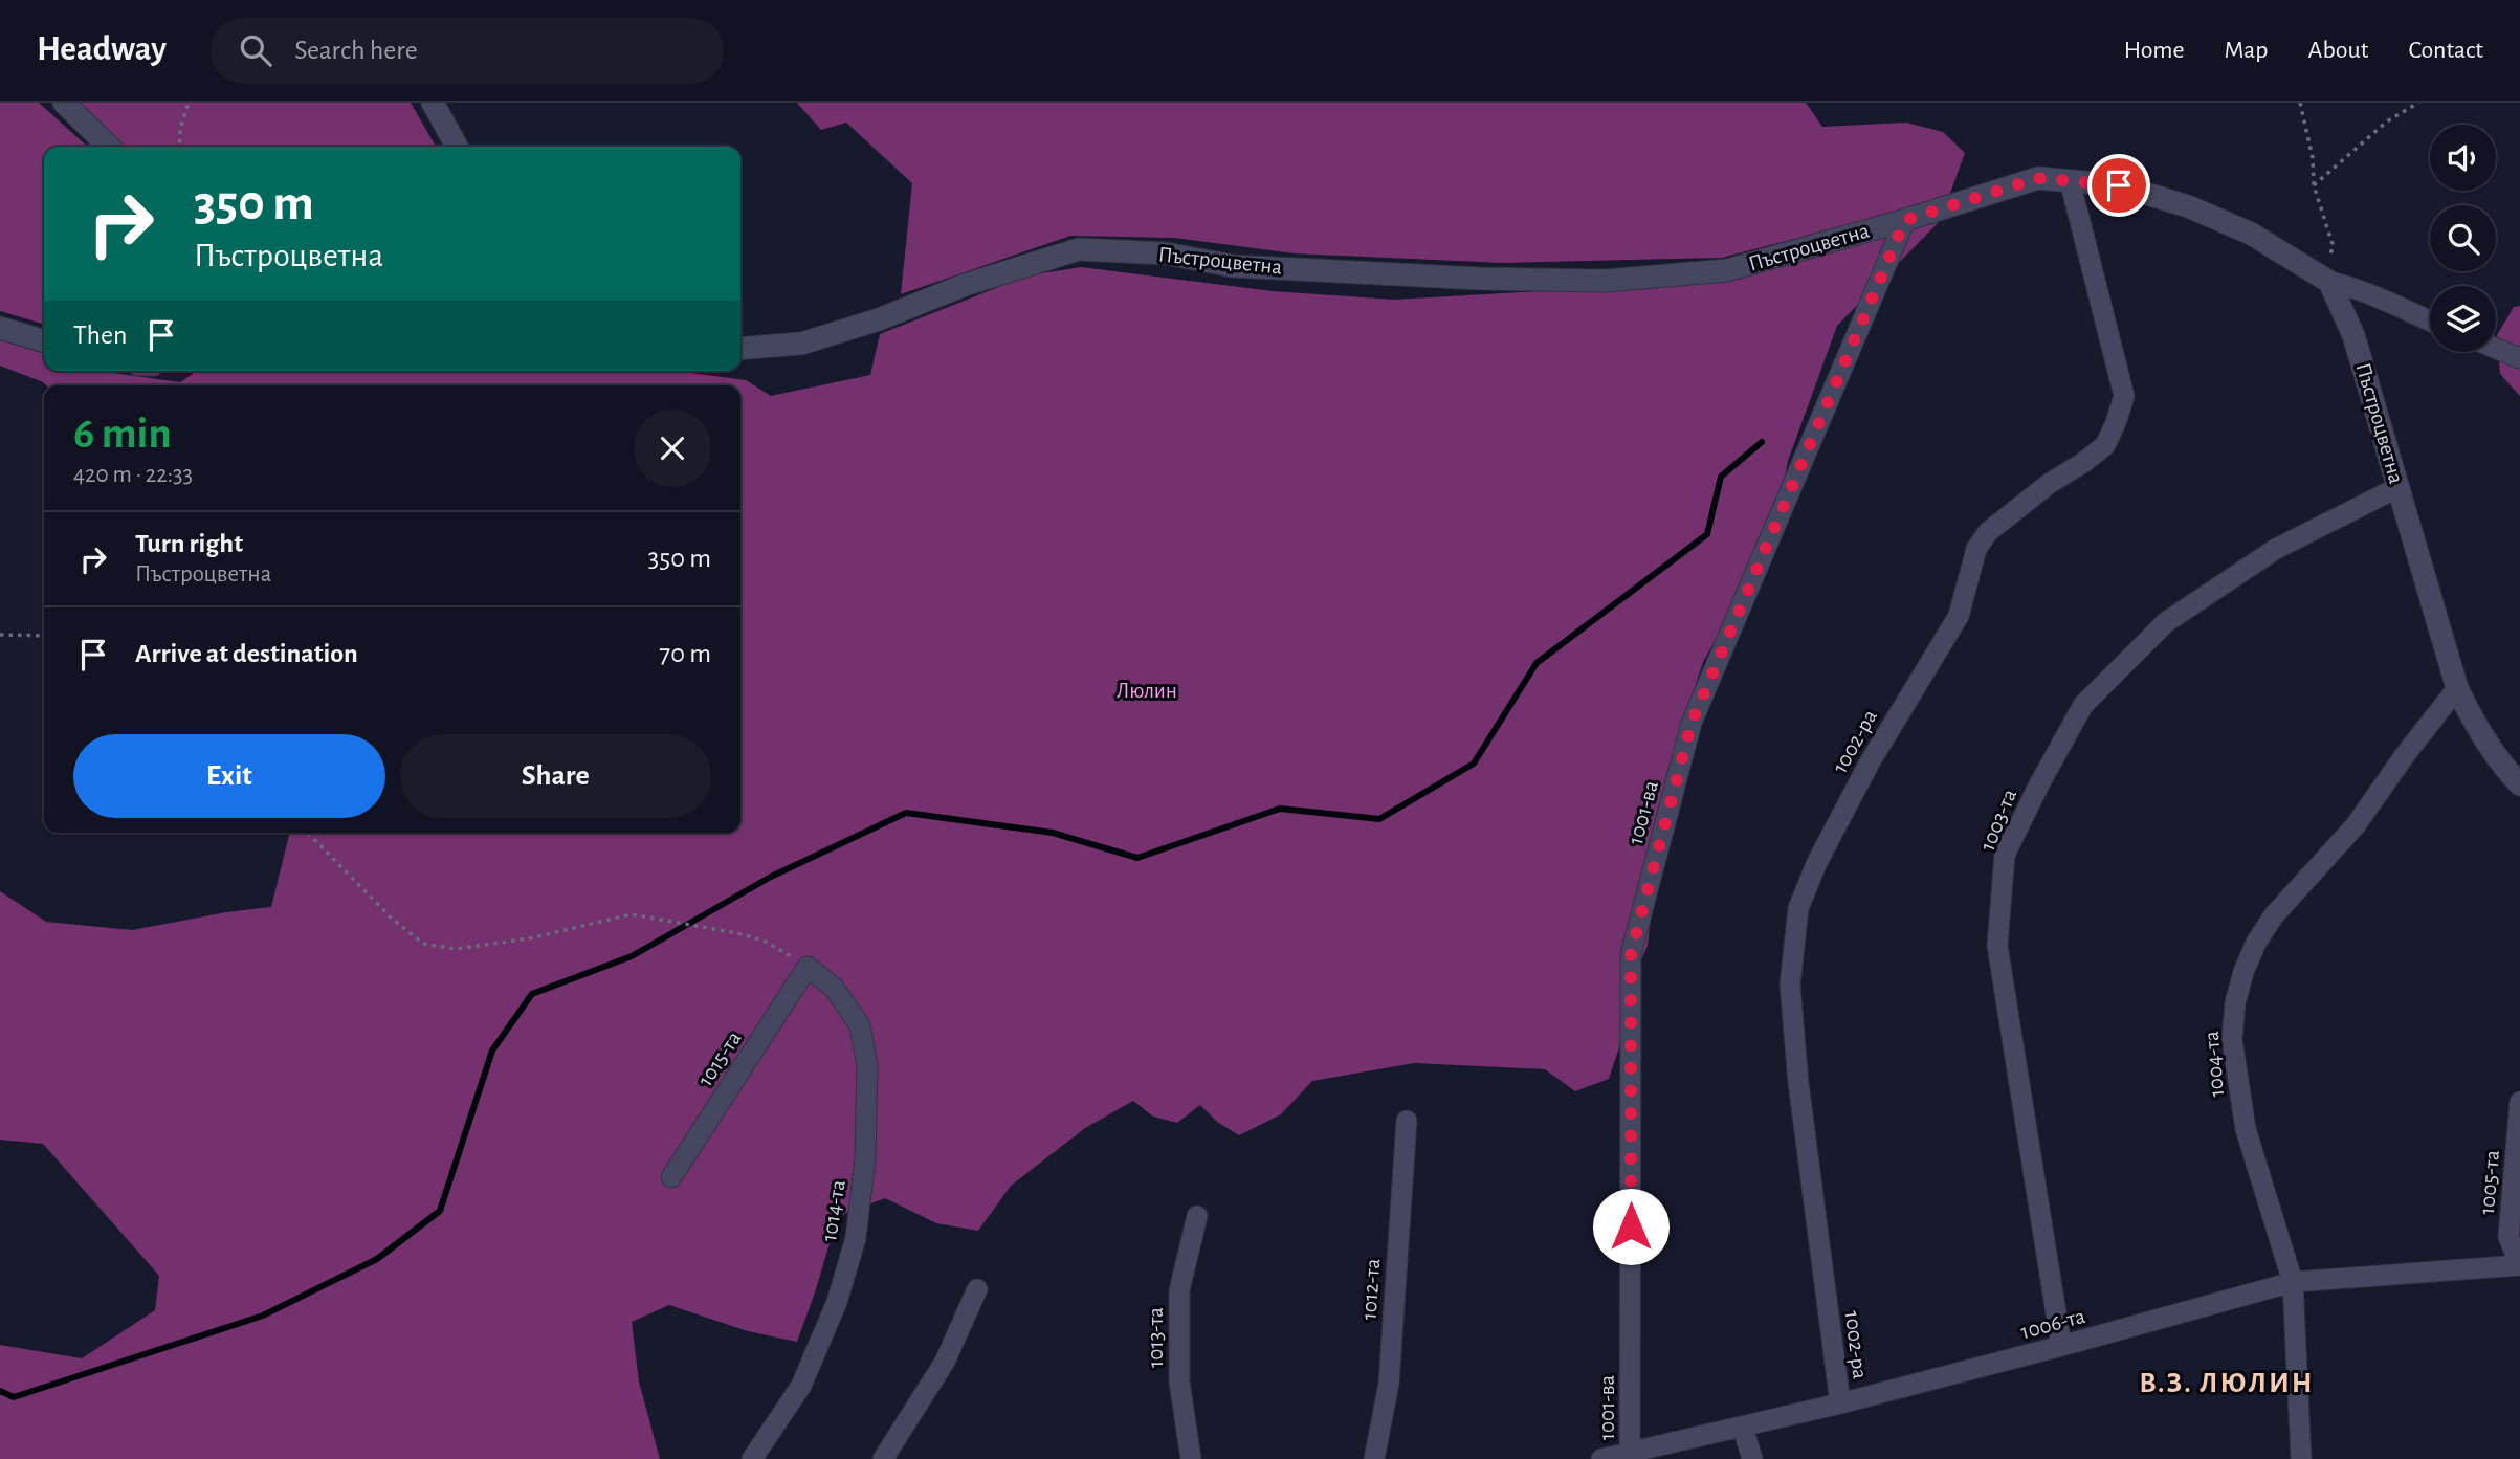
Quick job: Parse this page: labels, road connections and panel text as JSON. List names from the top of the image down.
{
  "streets": {
    "street": [
      "Пъстроцветна",
      "1002-ра",
      "1001-ва",
      "1003-та",
      "1015-та",
      "1004-та",
      "1005-та",
      "1014-та",
      "1012-та",
      "1006-та",
      "1013-та"
    ]
  },
  "crossings": [
    ["Пъстроцветна", "1002-ра"],
    ["Пъстроцветна", "1001-ва"],
    ["Пъстроцветна", "1003-та"],
    ["Пъстроцветна", "1004-та"],
    ["1002-ра", "1006-та"],
    ["1001-ва", "1006-та"],
    ["1003-та", "1006-та"],
    ["1015-та", "1014-та"],
    ["1004-та", "1006-та"],
    ["1005-та", "1006-та"]
  ],
  "districts": ["В.З. ЛЮЛИН"],
  "parks": ["Люлин"],
  "page": {
    "header": "Headway",
    "search": "Search here",
    "nav": [
      "Home",
      "Map",
      "About",
      "Contact"
    ],
    "turn": ["350 m", "Пъстроцветна"],
    "then": "Then",
    "heading": ["6 min", "420 m · 22:33"],
    "list": [
      {
        "name": "Turn right",
        "note": "Пъстроцветна",
        "value": "350 m"
      },
      {
        "name": "Arrive at destination",
        "value": "70 m"
      }
    ],
    "buttons": ["Exit", "Share"]
  }
}
